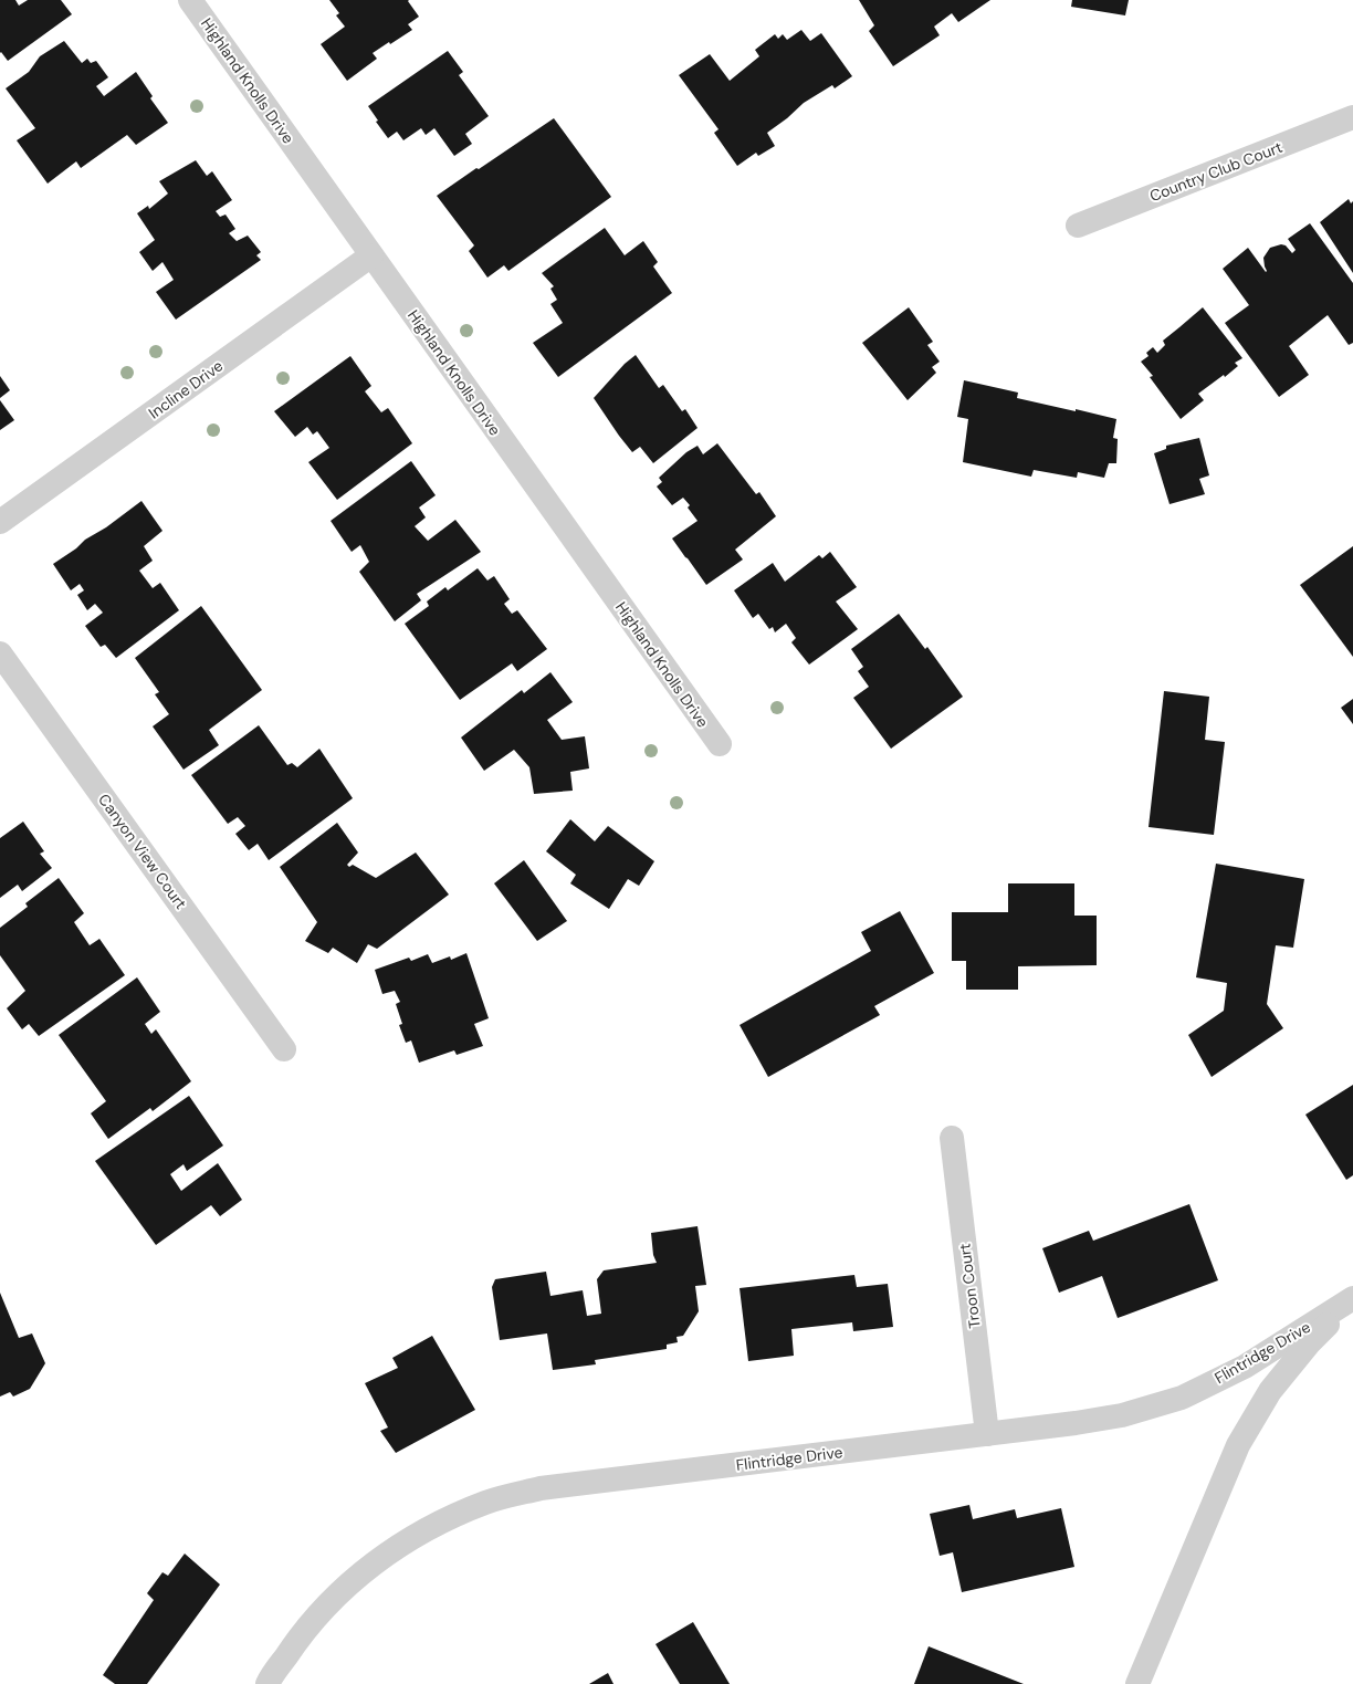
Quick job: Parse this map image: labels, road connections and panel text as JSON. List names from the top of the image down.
{
  "streets": {
    "street": [
      "Highland Knolls Drive",
      "Country Club Court",
      "Incline Drive",
      "Canyon View Court",
      "Troon Court",
      "Flintridge Drive"
    ]
  },
  "crossings": [
    ["Highland Knolls Drive", "Incline Drive"],
    ["Troon Court", "Flintridge Drive"]
  ]
}
